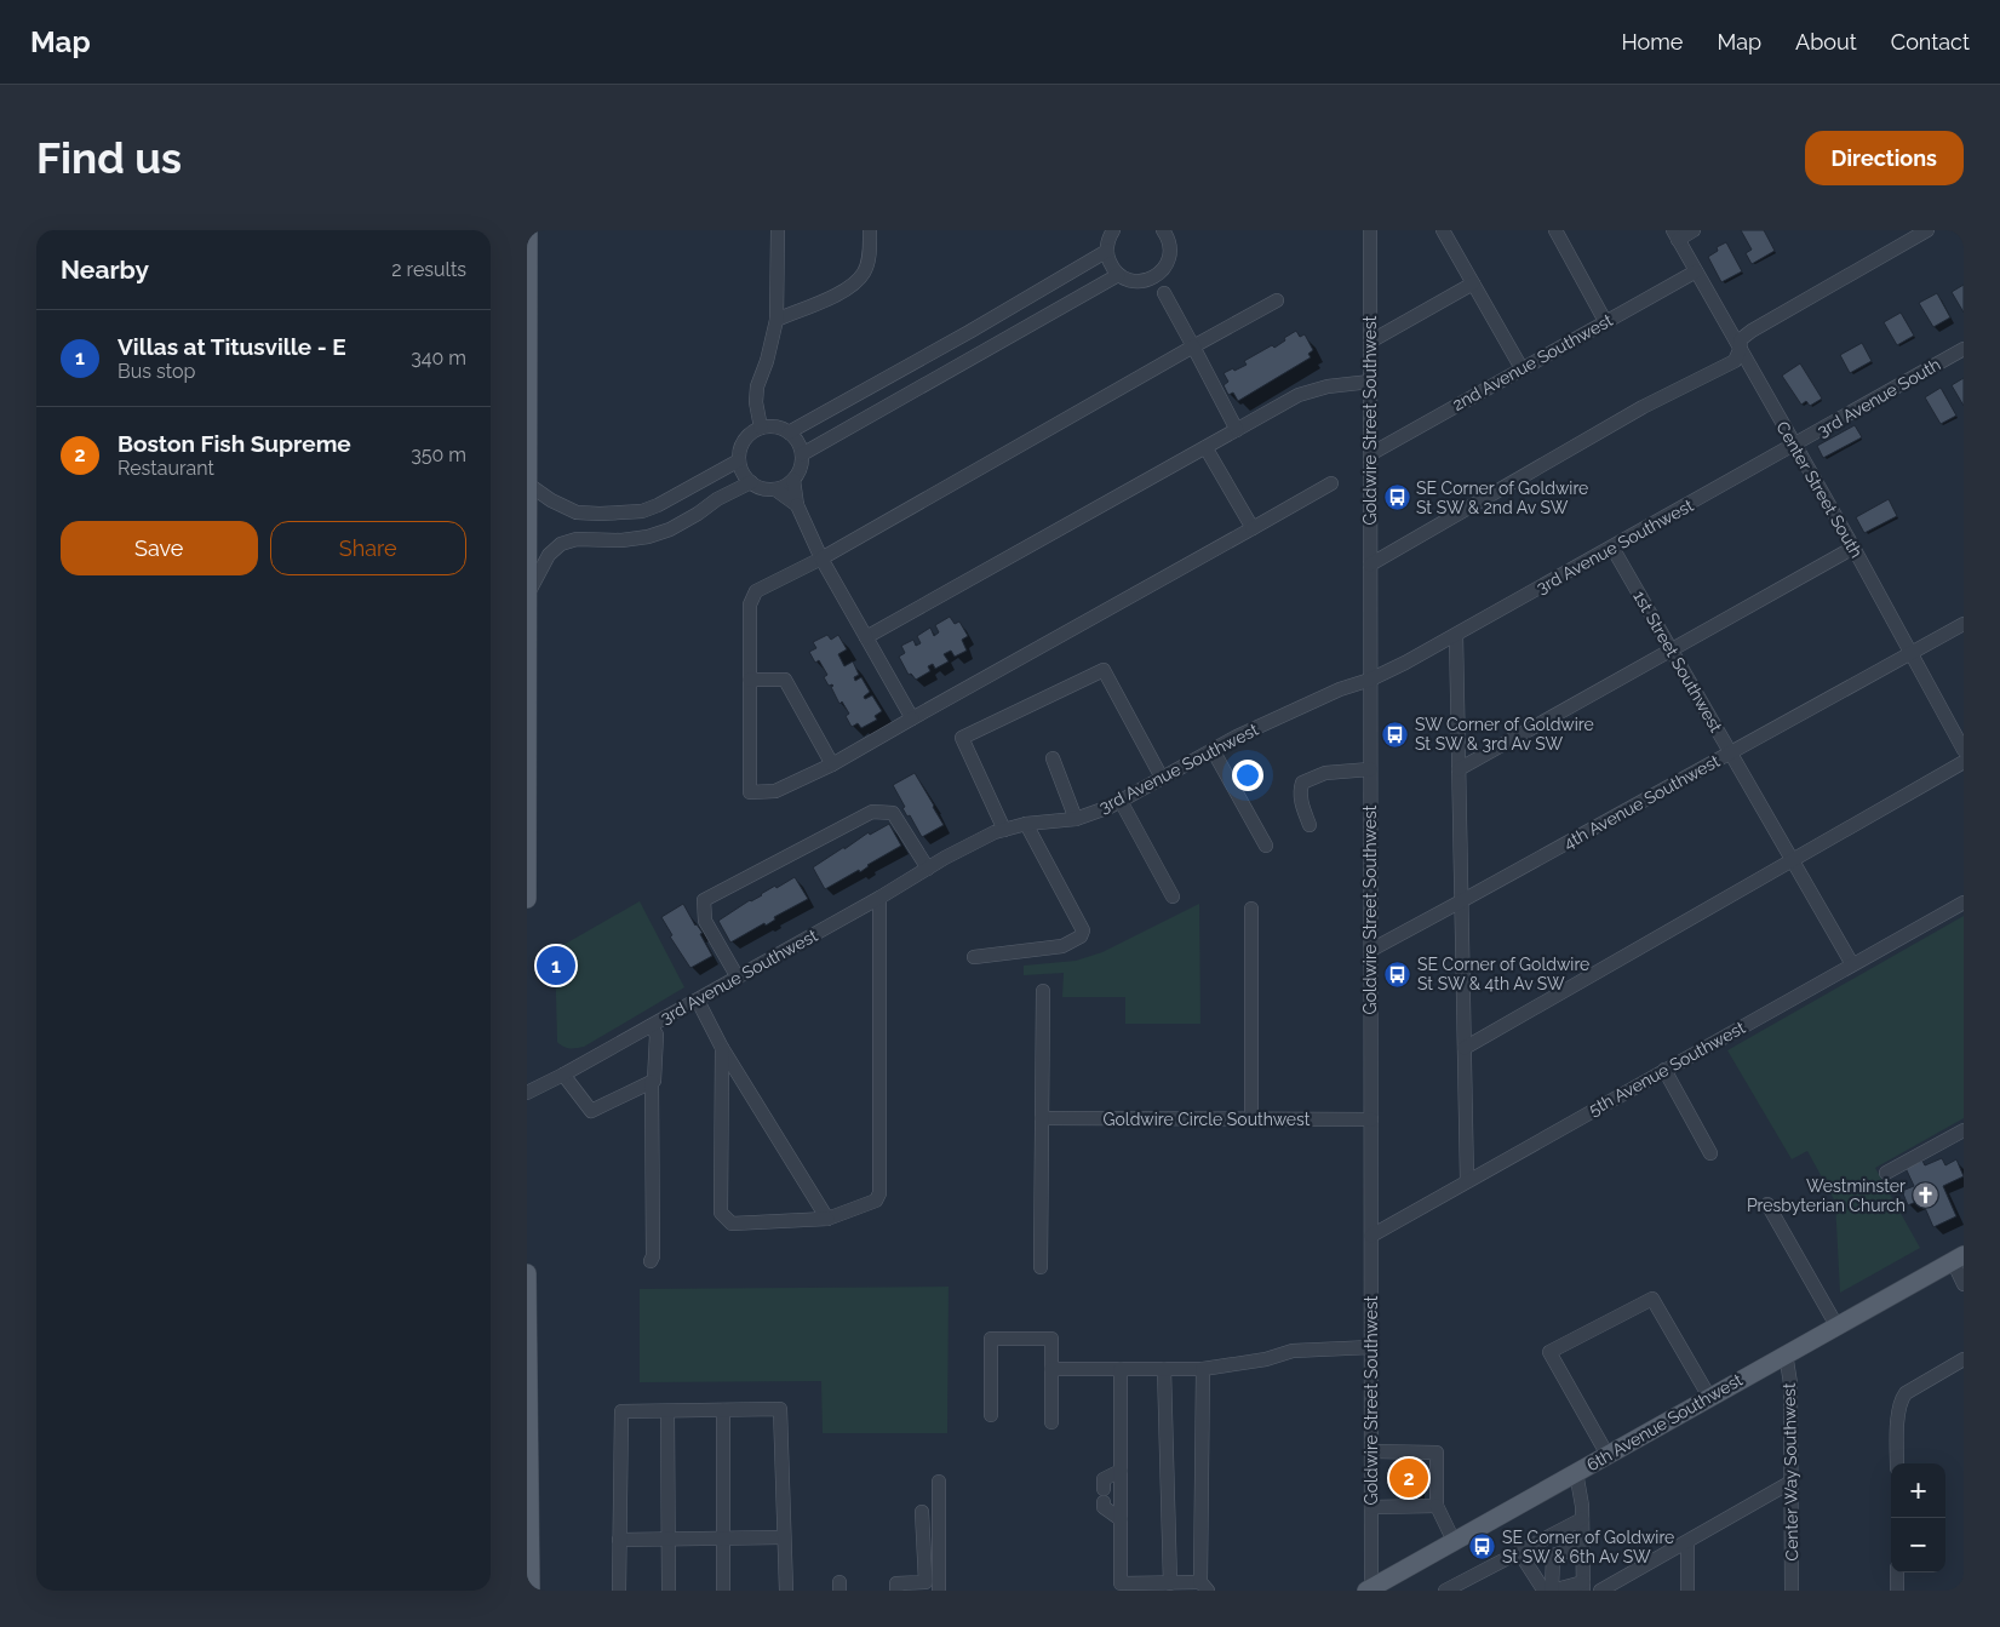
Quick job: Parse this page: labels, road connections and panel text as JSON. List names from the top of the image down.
{
  "streets": {
    "main road": ["6th Avenue Southwest"],
    "street": [
      "2nd Avenue Southwest",
      "3rd Avenue South",
      "Goldwire Street Southwest",
      "Center Street South",
      "3rd Avenue Southwest",
      "1st Street Southwest",
      "4th Avenue Southwest",
      "5th Avenue Southwest",
      "Goldwire Circle Southwest",
      "Center Way Southwest"
    ]
  },
  "crossings": [
    ["2nd Avenue Southwest", "Goldwire Street Southwest"],
    ["2nd Avenue Southwest", "Center Street South"],
    ["3rd Avenue South", "Center Street South"],
    ["3rd Avenue South", "3rd Avenue Southwest"],
    ["Goldwire Street Southwest", "3rd Avenue Southwest"],
    ["Goldwire Street Southwest", "4th Avenue Southwest"],
    ["Goldwire Street Southwest", "5th Avenue Southwest"],
    ["Goldwire Street Southwest", "Goldwire Circle Southwest"],
    ["Goldwire Street Southwest", "6th Avenue Southwest"],
    ["Center Street South", "3rd Avenue Southwest"],
    ["Center Street South", "4th Avenue Southwest"],
    ["3rd Avenue Southwest", "1st Street Southwest"],
    ["1st Street Southwest", "4th Avenue Southwest"],
    ["1st Street Southwest", "5th Avenue Southwest"],
    ["6th Avenue Southwest", "Center Way Southwest"]
  ],
  "places": {
    "bus stop": [
      "SE Corner of Goldwire St SW & 2nd Av SW",
      "SW Corner of Goldwire St SW & 3rd Av SW",
      "SE Corner of Goldwire St SW & 4th Av SW",
      "SE Corner of Goldwire St SW & 6th Av SW"
    ],
    "church": ["Westminster Presbyterian Church"]
  },
  "page": {
    "header": "Map",
    "nav": [
      "Home",
      "Map",
      "About",
      "Contact"
    ],
    "buttons": [
      "Directions",
      ["Save", "Share"]
    ],
    "title": "Find us",
    "heading": ["Nearby", "2 results"],
    "list": [
      {
        "mark": "1",
        "name": "Villas at Titusville - E",
        "note": "Bus stop",
        "value": "340 m"
      },
      {
        "mark": "2",
        "name": "Boston Fish Supreme",
        "note": "Restaurant",
        "value": "350 m"
      }
    ],
    "pins": ["1", "2"],
    "map_buttons": ["+", "−"]
  }
}
